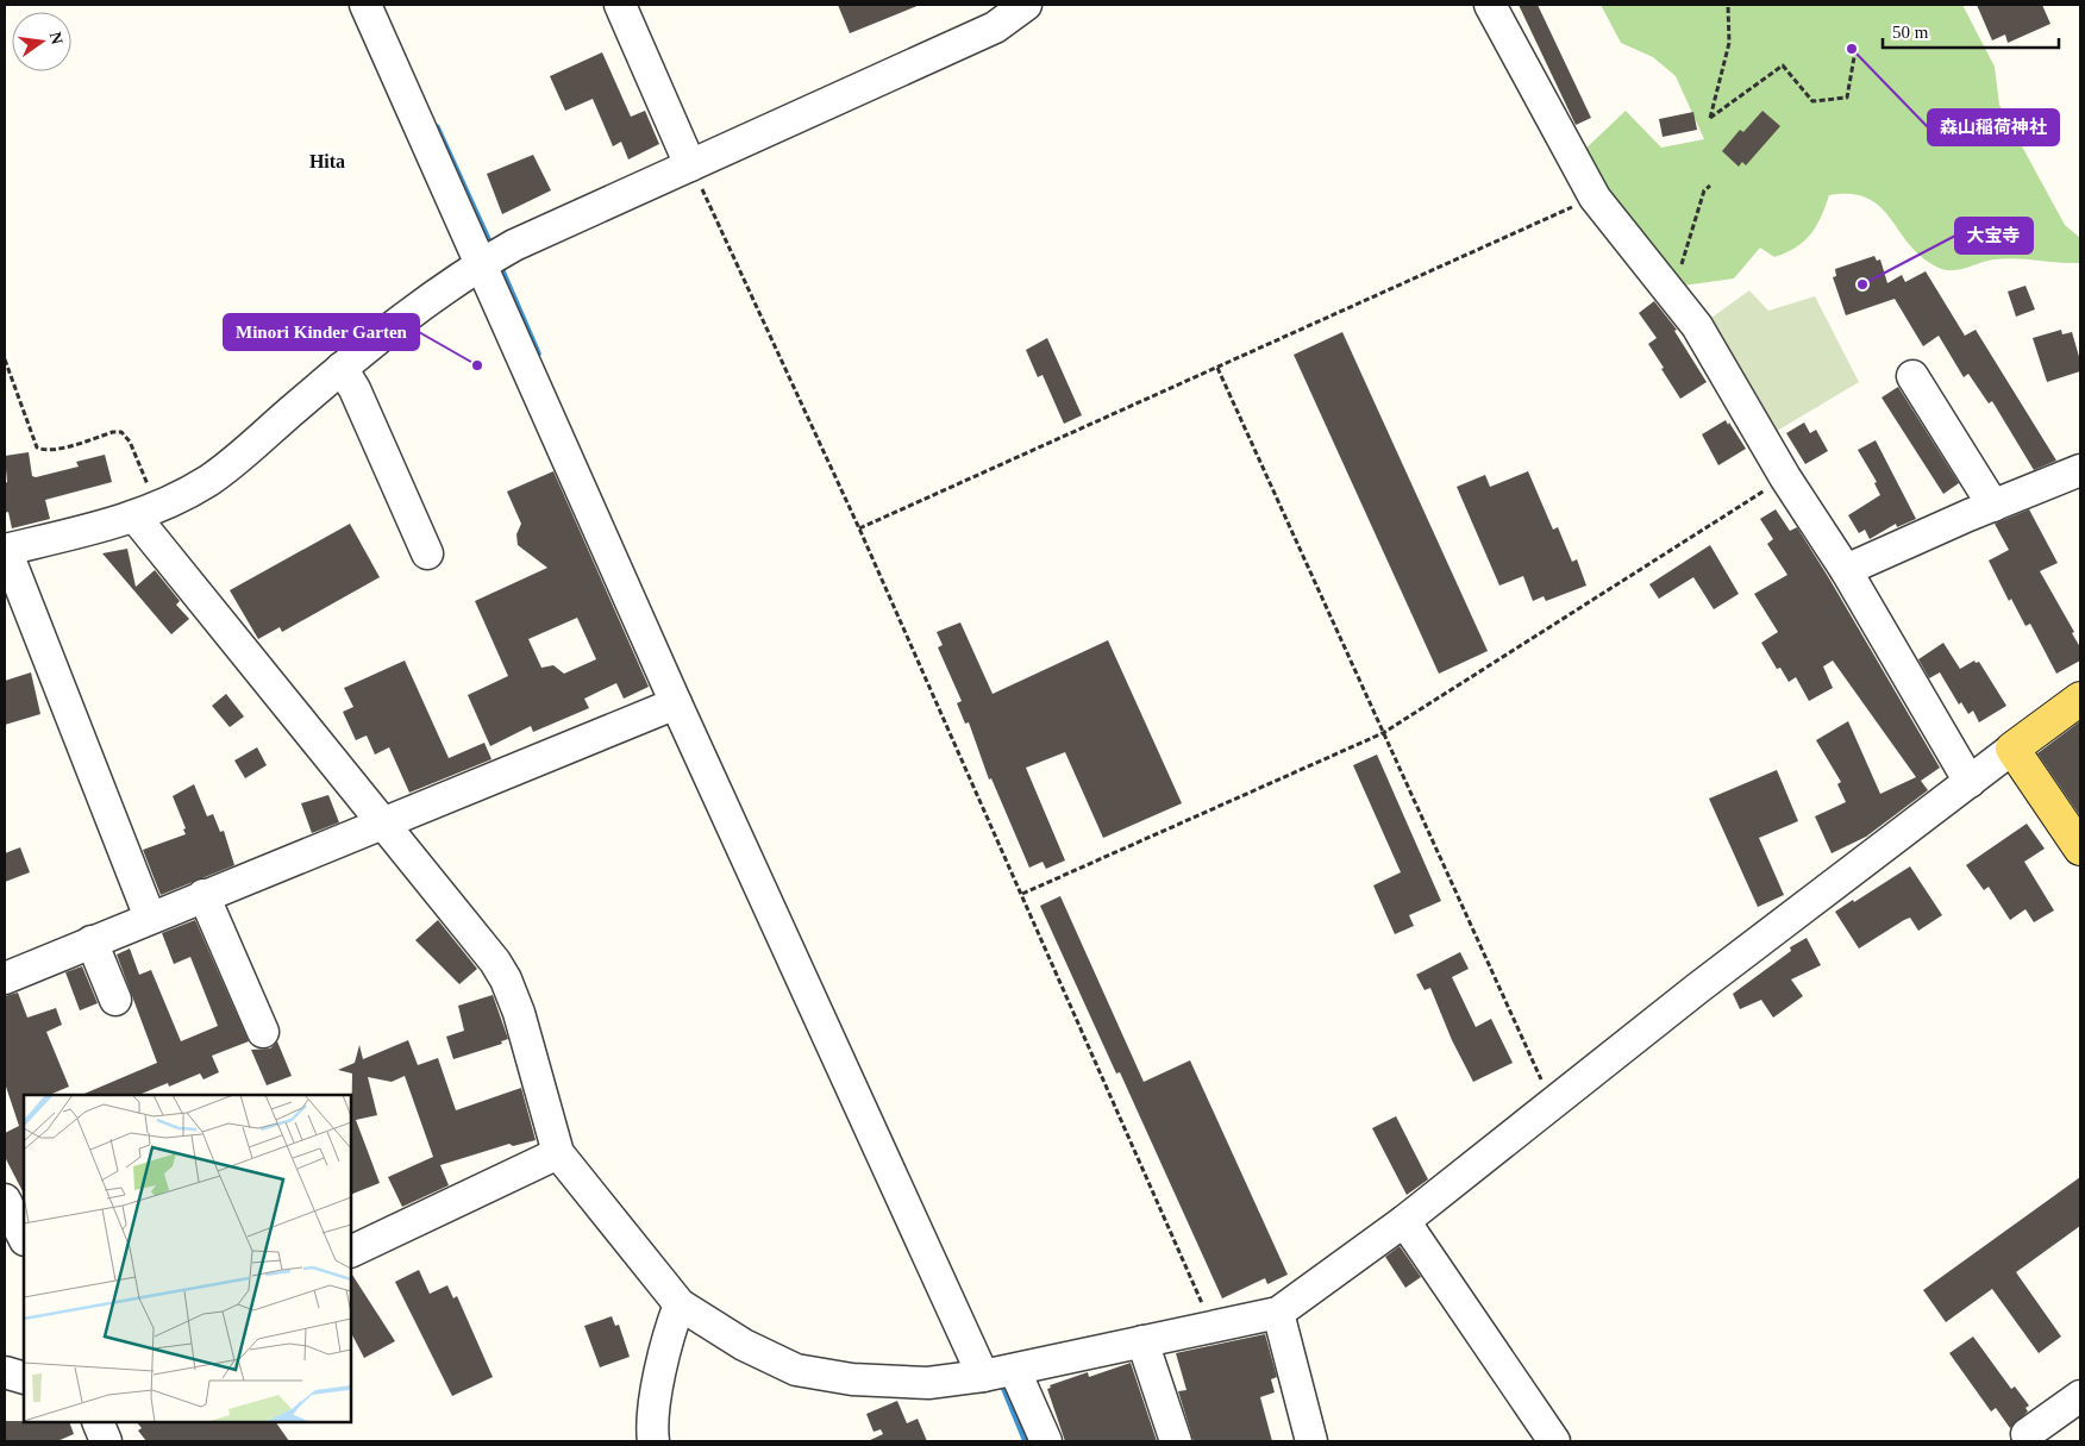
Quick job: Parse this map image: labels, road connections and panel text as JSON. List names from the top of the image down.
{
  "districts": ["Hita"],
  "places": ["森山稲荷神社", "大宝寺", "Minori Kinder Garten"],
  "scale_bar": "50 m",
  "north": "right"
}
